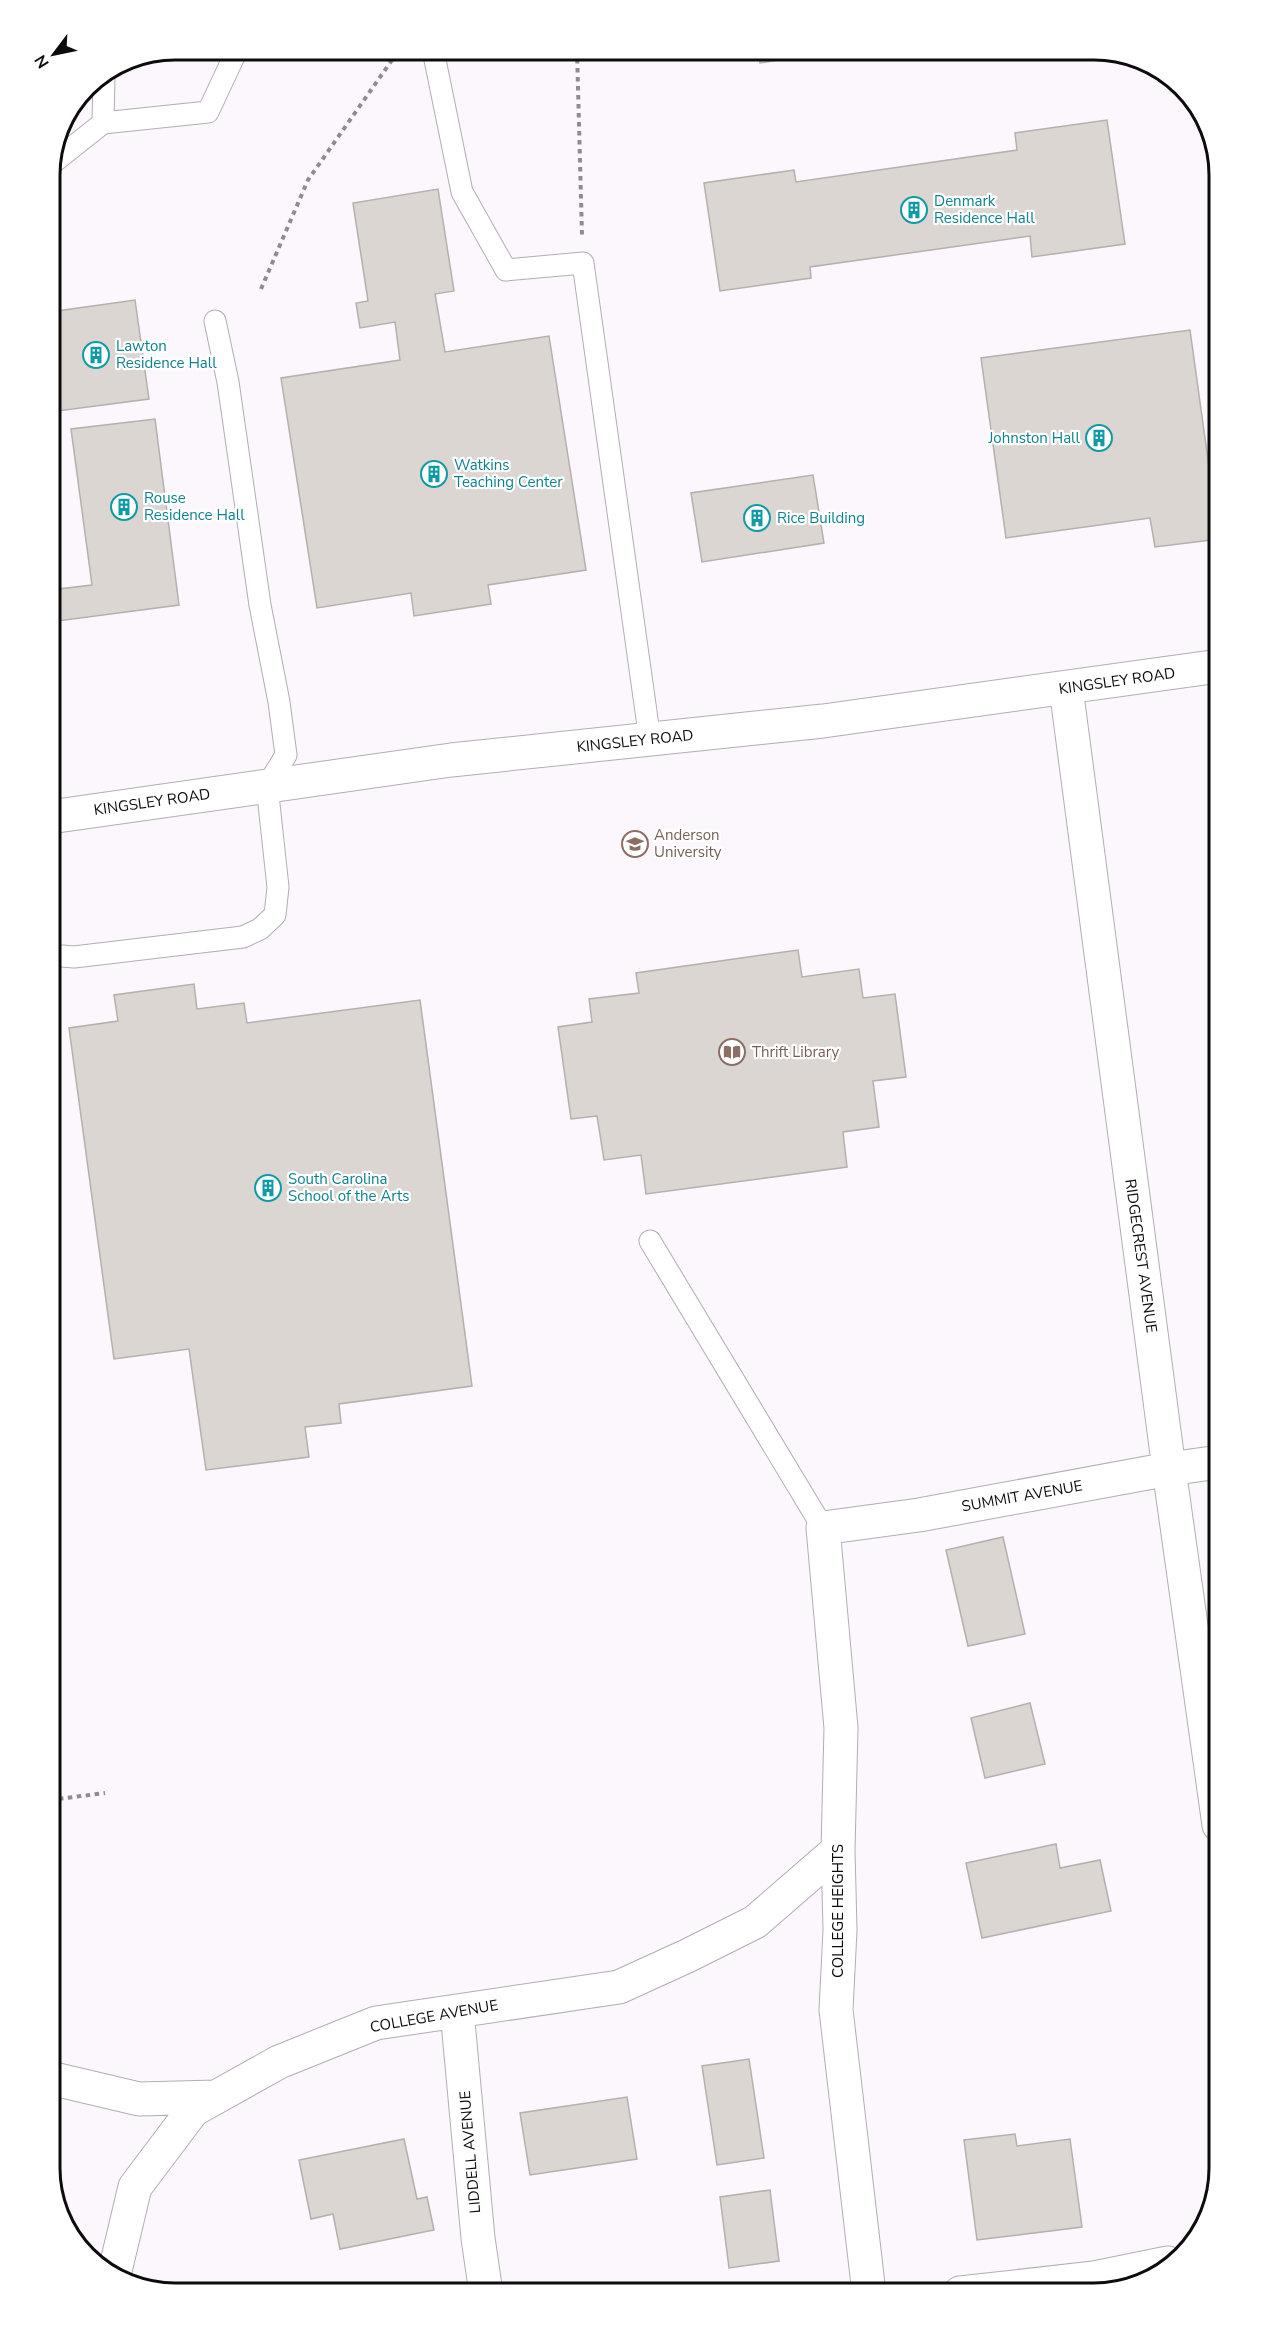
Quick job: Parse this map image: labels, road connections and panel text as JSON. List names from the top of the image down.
{
  "streets": {
    "street": [
      "KINGSLEY ROAD",
      "RIDGECREST AVENUE",
      "SUMMIT AVENUE",
      "COLLEGE HEIGHTS",
      "COLLEGE AVENUE",
      "LIDDELL AVENUE"
    ]
  },
  "crossings": [
    ["KINGSLEY ROAD", "RIDGECREST AVENUE"],
    ["RIDGECREST AVENUE", "SUMMIT AVENUE"],
    ["SUMMIT AVENUE", "COLLEGE HEIGHTS"],
    ["COLLEGE HEIGHTS", "COLLEGE AVENUE"],
    ["COLLEGE AVENUE", "LIDDELL AVENUE"]
  ],
  "places": {
    "building": [
      "Denmark Residence Hall",
      "Lawton Residence Hall",
      "Johnston Hall",
      "Watkins Teaching Center",
      "Rouse Residence Hall",
      "Rice Building",
      "South Carolina School of the Arts"
    ],
    "school or university": ["Anderson University"],
    "library": ["Thrift Library"]
  },
  "north": "bottom left"
}
